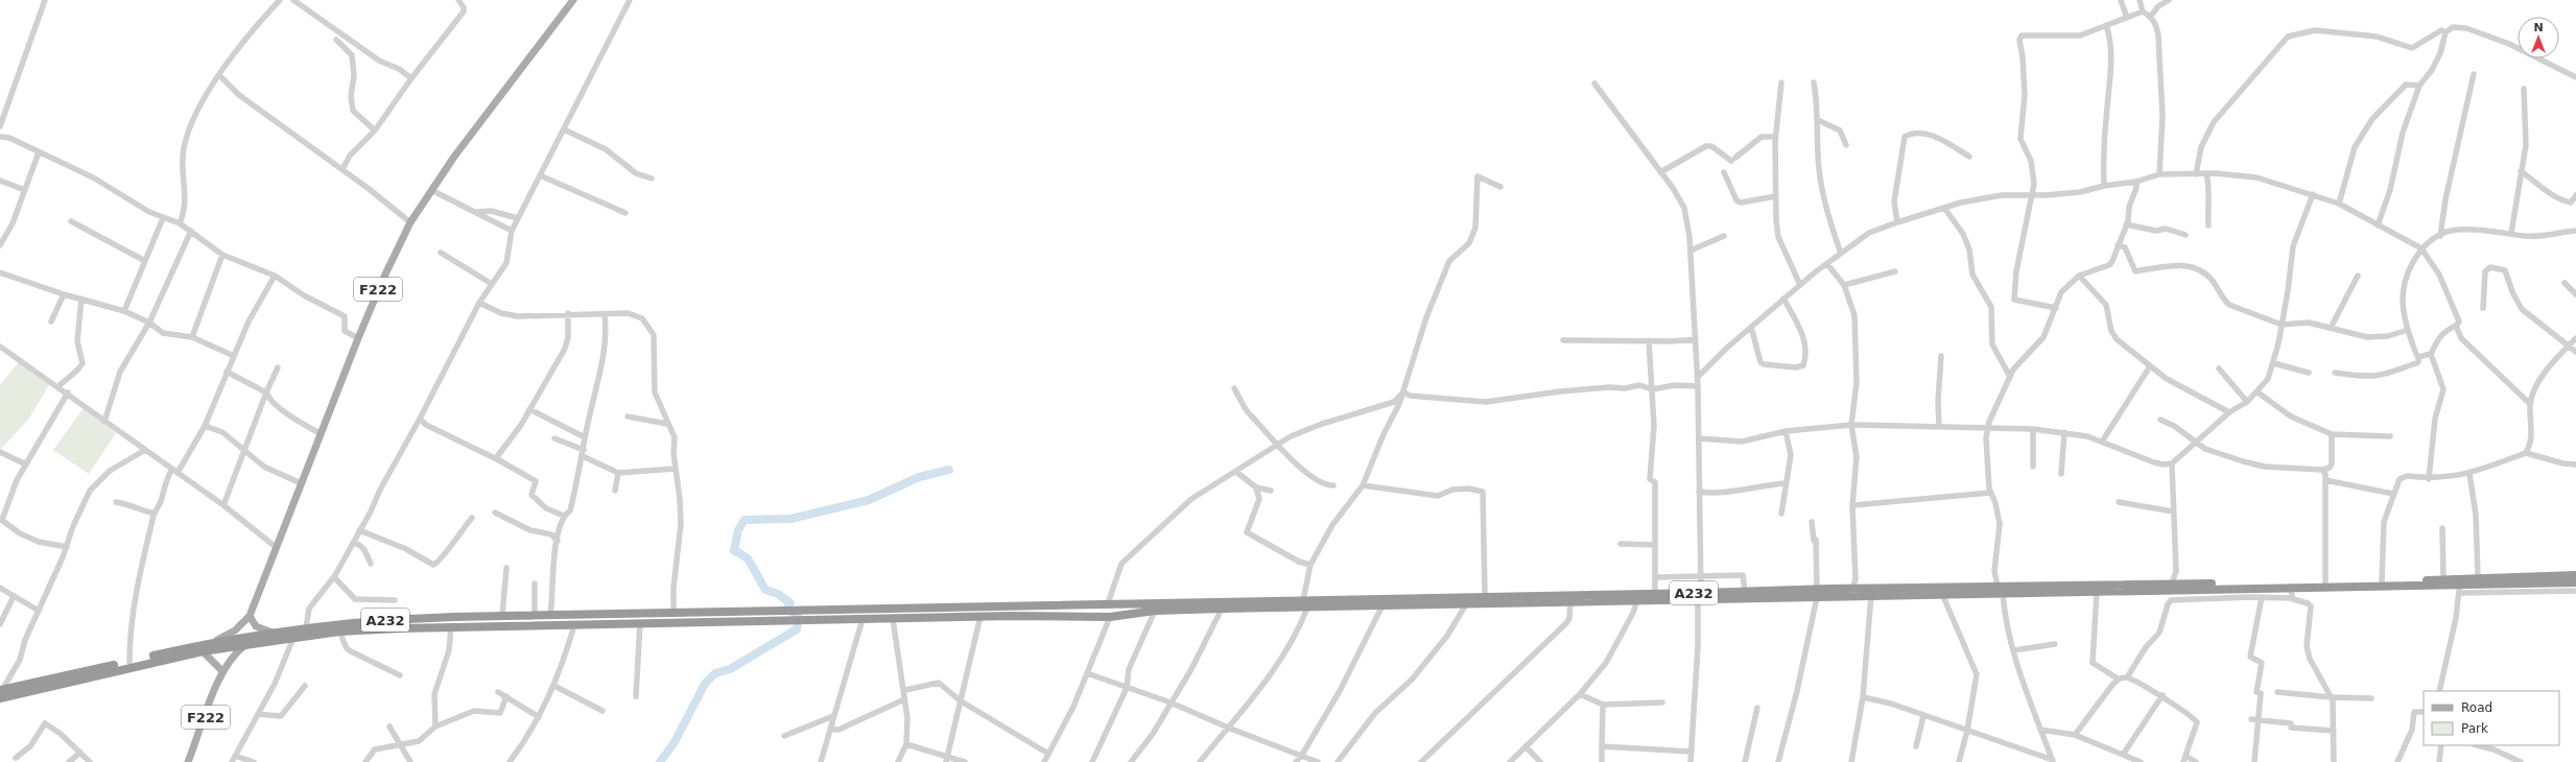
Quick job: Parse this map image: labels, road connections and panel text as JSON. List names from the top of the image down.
{
  "streets": {
    "highway": ["A232"],
    "main road": ["F222"]
  },
  "crossings": [
    ["F222", "A232"]
  ],
  "legend": ["Road", "Park"],
  "north": "top"
}
